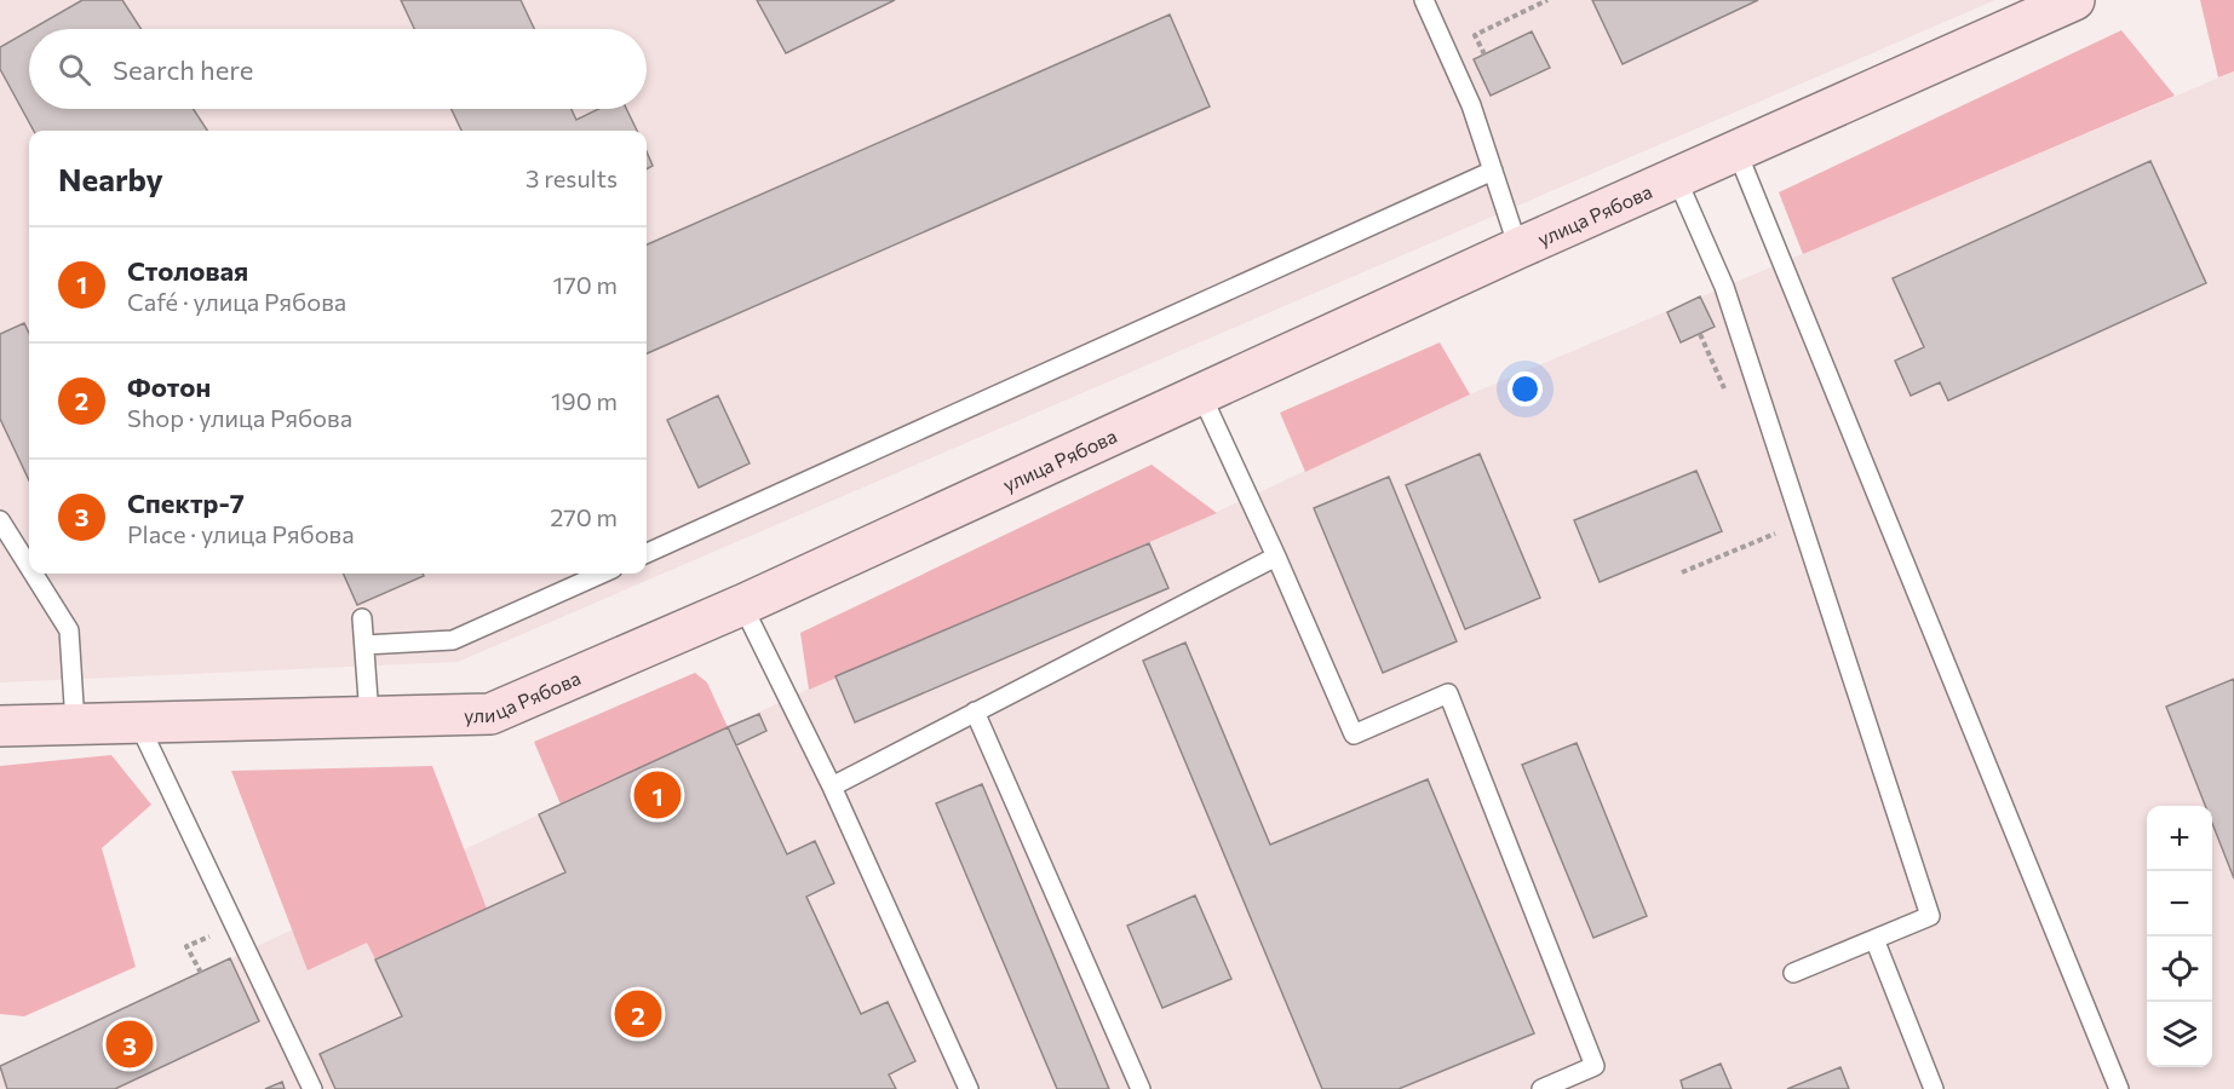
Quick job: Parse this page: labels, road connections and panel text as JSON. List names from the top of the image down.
{
  "streets": {
    "street": ["улица Рябова"]
  },
  "page": {
    "search": "Search here",
    "heading": ["Nearby", "3 results"],
    "list": [
      {
        "mark": "1",
        "name": "Столовая",
        "note": "Café · улица Рябова",
        "value": "170 m"
      },
      {
        "mark": "2",
        "name": "Фотон",
        "note": "Shop · улица Рябова",
        "value": "190 m"
      },
      {
        "mark": "3",
        "name": "Спектр-7",
        "note": "Place · улица Рябова",
        "value": "270 m"
      }
    ],
    "pins": ["1", "2", "3"],
    "map_buttons": ["+", "−"]
  }
}
